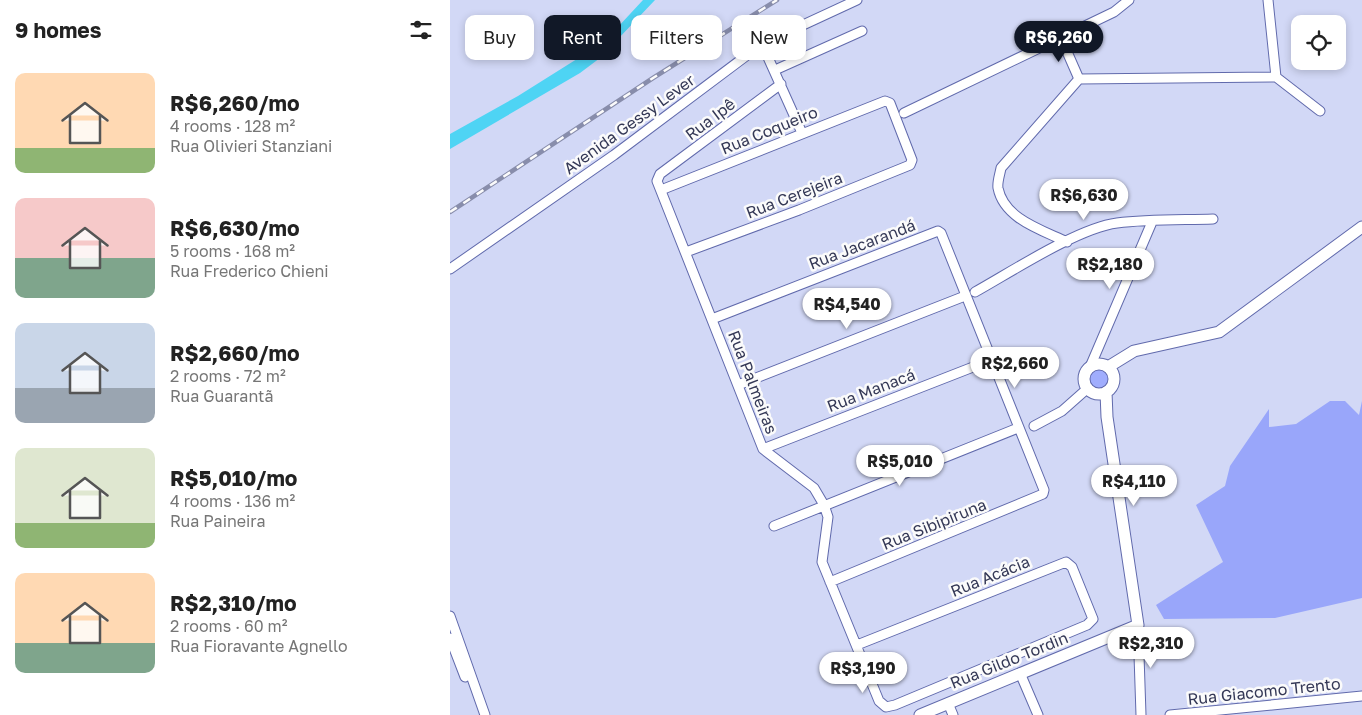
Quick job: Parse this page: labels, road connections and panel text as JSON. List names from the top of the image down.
{
  "streets": {
    "main road": ["Rua Gildo Tordin"],
    "street": [
      "Rua Ipê",
      "Avenida Gessy Lever",
      "Rua Coqueiro",
      "Rua Cerejeira",
      "Rua Jacarandá",
      "Rua Palmeiras",
      "Rua Manacá",
      "Rua Sibipiruna",
      "Rua Acácia",
      "Rua Giacomo Trento"
    ]
  },
  "crossings": [
    ["Rua Ipê", "Rua Palmeiras"],
    ["Rua Coqueiro", "Rua Cerejeira"],
    ["Rua Coqueiro", "Rua Palmeiras"],
    ["Rua Cerejeira", "Rua Palmeiras"],
    ["Rua Jacarandá", "Rua Palmeiras"],
    ["Rua Palmeiras", "Rua Manacá"],
    ["Rua Palmeiras", "Rua Sibipiruna"],
    ["Rua Palmeiras", "Rua Acácia"]
  ],
  "page": {
    "heading": "9 homes",
    "chip": [
      "Buy",
      "Rent",
      "Filters",
      "New"
    ],
    "price": [
      "R$6,260",
      "R$6,630",
      "R$2,180",
      "R$4,540",
      "R$2,660",
      "R$5,010",
      "R$4,110",
      "R$2,310",
      "R$3,190"
    ],
    "list": [
      {
        "name": "R$6,260/mo",
        "note": "4 rooms · 128 m² · Rua Olivieri Stanziani"
      },
      {
        "name": "R$6,630/mo",
        "note": "5 rooms · 168 m² · Rua Frederico Chieni"
      },
      {
        "name": "R$2,660/mo",
        "note": "2 rooms · 72 m² · Rua Guarantã"
      },
      {
        "name": "R$5,010/mo",
        "note": "4 rooms · 136 m² · Rua Paineira"
      },
      {
        "name": "R$2,310/mo",
        "note": "2 rooms · 60 m² · Rua Fioravante Agnello"
      }
    ]
  }
}
